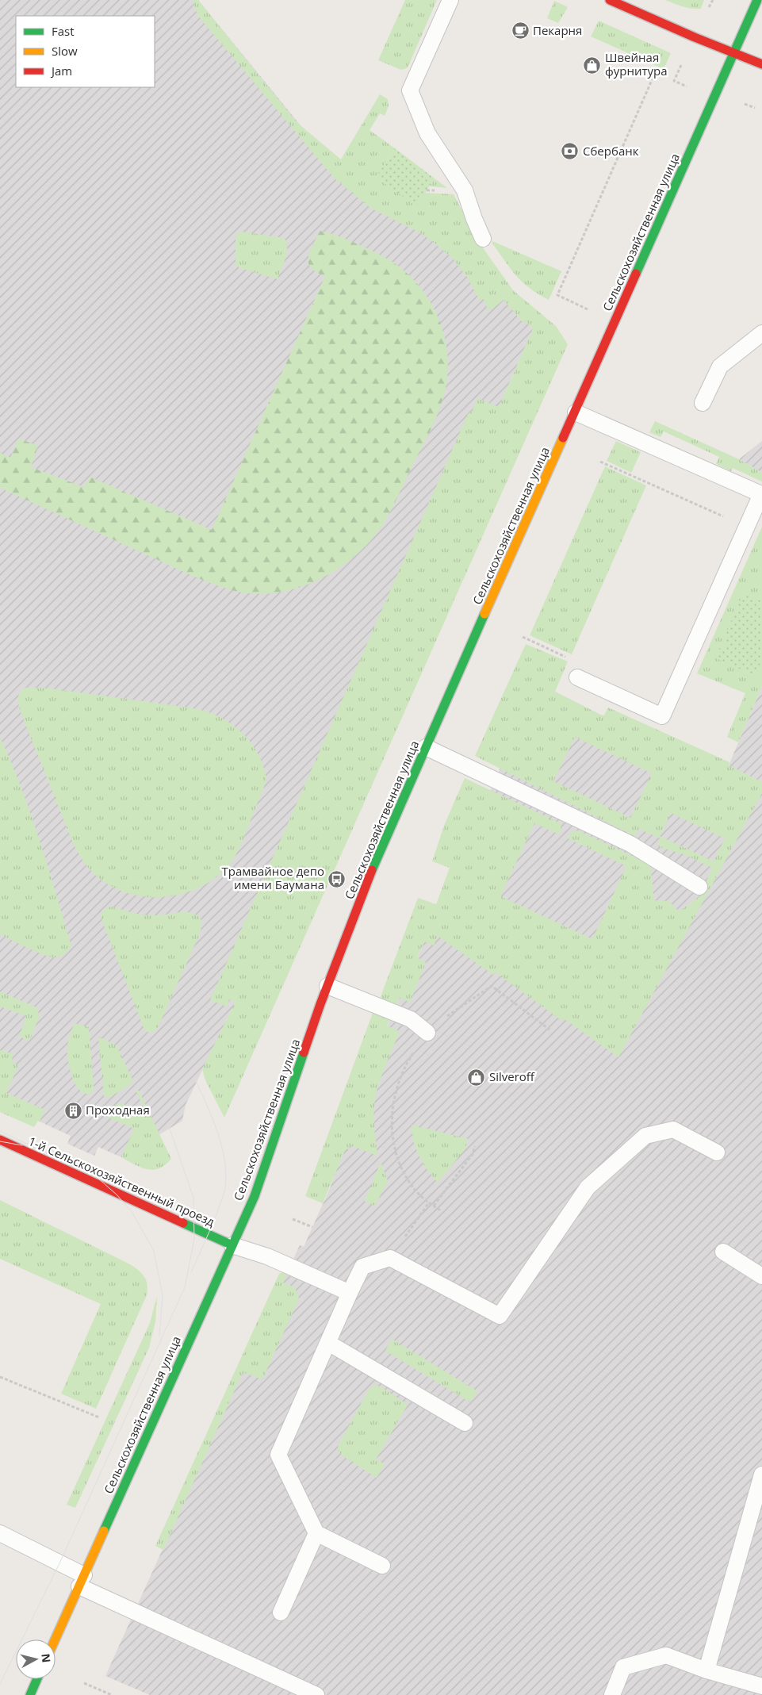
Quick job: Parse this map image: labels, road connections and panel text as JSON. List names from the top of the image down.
{
  "streets": {
    "main road": ["Сельскохозяйственная улица", "1-й Сельскохозяйственный проезд"]
  },
  "crossings": [
    ["Сельскохозяйственная улица", "1-й Сельскохозяйственный проезд"]
  ],
  "places": {
    "cafe": ["Пекарня"],
    "shop": ["Швейная фурнитура", "Silveroff"],
    "bank": ["Сбербанк"],
    "bus stop": ["Трамвайное депо имени Баумана"],
    "building": ["Проходная"]
  },
  "legend": ["Fast", "Slow", "Jam"],
  "north": "right"
}
